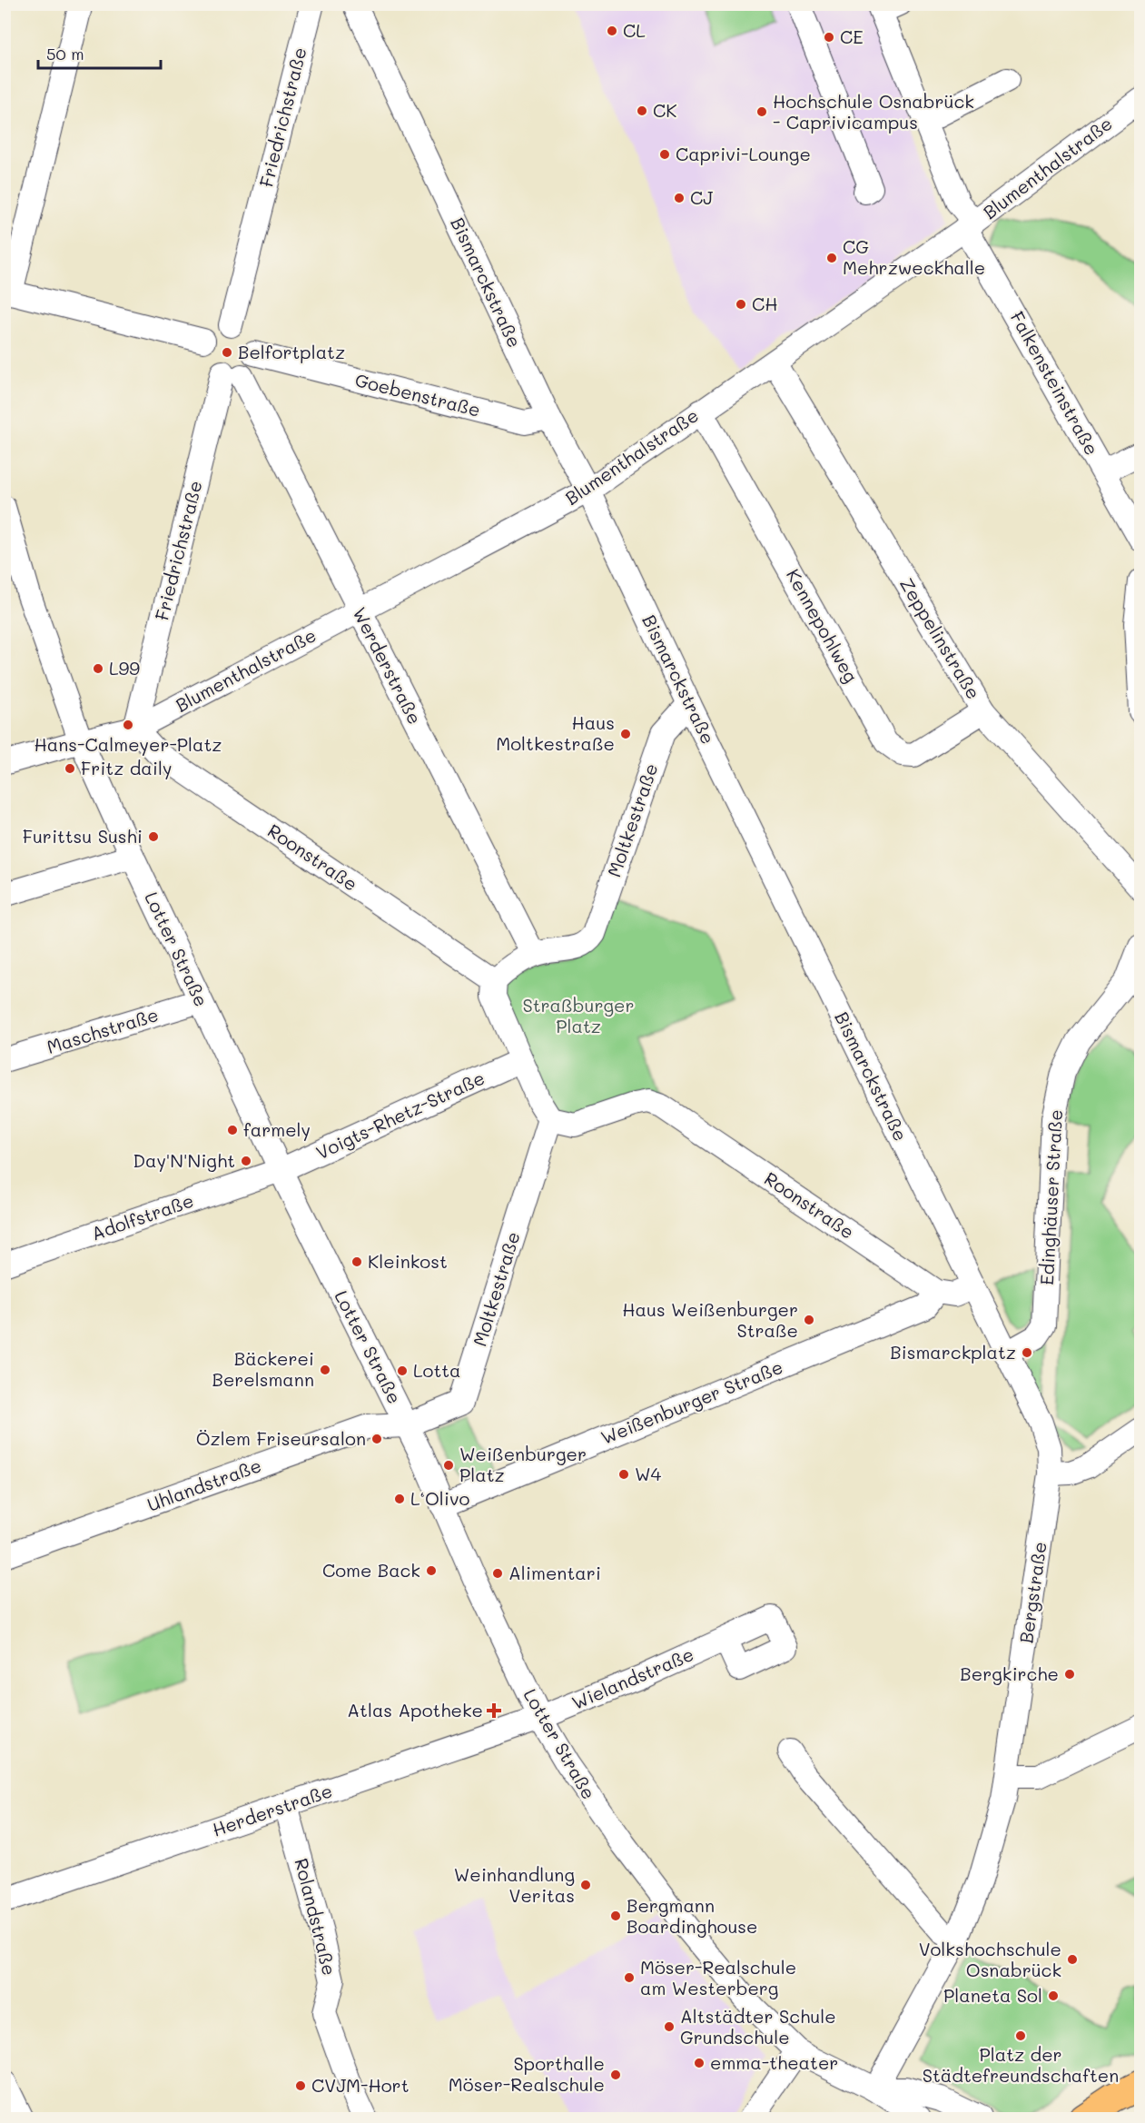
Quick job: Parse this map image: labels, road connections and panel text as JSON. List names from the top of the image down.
{
  "streets": {
    "street": [
      "Friedrichstraße",
      "Blumenthalstraße",
      "Bismarckstraße",
      "Falkensteinstraße",
      "Goebenstraße",
      "Kennepohlweg",
      "Zeppelinstraße",
      "Werderstraße",
      "Moltkestraße",
      "Roonstraße",
      "Lotter Straße",
      "Maschstraße",
      "Voigts-Rhetz-Straße",
      "Edinghäuser Straße",
      "Adolfstraße",
      "Weißenburger Straße",
      "Uhlandstraße",
      "Bergstraße",
      "Wielandstraße",
      "Herderstraße",
      "Rolandstraße"
    ]
  },
  "crossings": [
    ["Friedrichstraße", "Blumenthalstraße"],
    ["Friedrichstraße", "Goebenstraße"],
    ["Friedrichstraße", "Werderstraße"],
    ["Friedrichstraße", "Roonstraße"],
    ["Blumenthalstraße", "Bismarckstraße"],
    ["Blumenthalstraße", "Falkensteinstraße"],
    ["Blumenthalstraße", "Kennepohlweg"],
    ["Blumenthalstraße", "Zeppelinstraße"],
    ["Blumenthalstraße", "Werderstraße"],
    ["Blumenthalstraße", "Roonstraße"],
    ["Blumenthalstraße", "Lotter Straße"],
    ["Bismarckstraße", "Goebenstraße"],
    ["Bismarckstraße", "Moltkestraße"],
    ["Bismarckstraße", "Edinghäuser Straße"],
    ["Goebenstraße", "Werderstraße"],
    ["Kennepohlweg", "Zeppelinstraße"],
    ["Werderstraße", "Moltkestraße"],
    ["Moltkestraße", "Roonstraße"],
    ["Moltkestraße", "Lotter Straße"],
    ["Moltkestraße", "Uhlandstraße"],
    ["Roonstraße", "Weißenburger Straße"],
    ["Lotter Straße", "Maschstraße"],
    ["Lotter Straße", "Voigts-Rhetz-Straße"],
    ["Lotter Straße", "Adolfstraße"],
    ["Lotter Straße", "Weißenburger Straße"],
    ["Lotter Straße", "Uhlandstraße"],
    ["Lotter Straße", "Bergstraße"],
    ["Lotter Straße", "Wielandstraße"],
    ["Lotter Straße", "Herderstraße"],
    ["Voigts-Rhetz-Straße", "Adolfstraße"],
    ["Wielandstraße", "Herderstraße"],
    ["Herderstraße", "Rolandstraße"]
  ],
  "parks": ["Straßburger Platz"],
  "places": {
    "other": [
      "CL",
      "CE",
      "CK",
      "Hochschule Osnabrück - Caprivicampus",
      "Caprivi-Lounge",
      "CJ",
      "CG Mehrzweckhalle",
      "CH",
      "Belfortplatz",
      "L99",
      "Hans-Calmeyer-Platz",
      "Haus Moltkestraße",
      "Fritz daily",
      "Furittsu Sushi",
      "farmely",
      "Day'N'Night",
      "Kleinkost",
      "Haus Weißenburger Straße",
      "Bismarckplatz",
      "Bäckerei Berelsmann",
      "Lotta",
      "Özlem Friseursalon",
      "Weißenburger Platz",
      "W4",
      "L‘Olivo",
      "Come Back",
      "Alimentari",
      "Bergkirche",
      "Weinhandlung Veritas",
      "Bergmann Boardinghouse",
      "Volkshochschule Osnabrück",
      "Möser-Realschule am Westerberg",
      "Planeta Sol",
      "Altstädter Schule Grundschule",
      "Platz der Städtefreundschaften",
      "emma-theater",
      "Sporthalle Möser-Realschule",
      "CVJM-Hort"
    ],
    "health": ["Atlas Apotheke"]
  },
  "scale_bar": "50 m"
}
